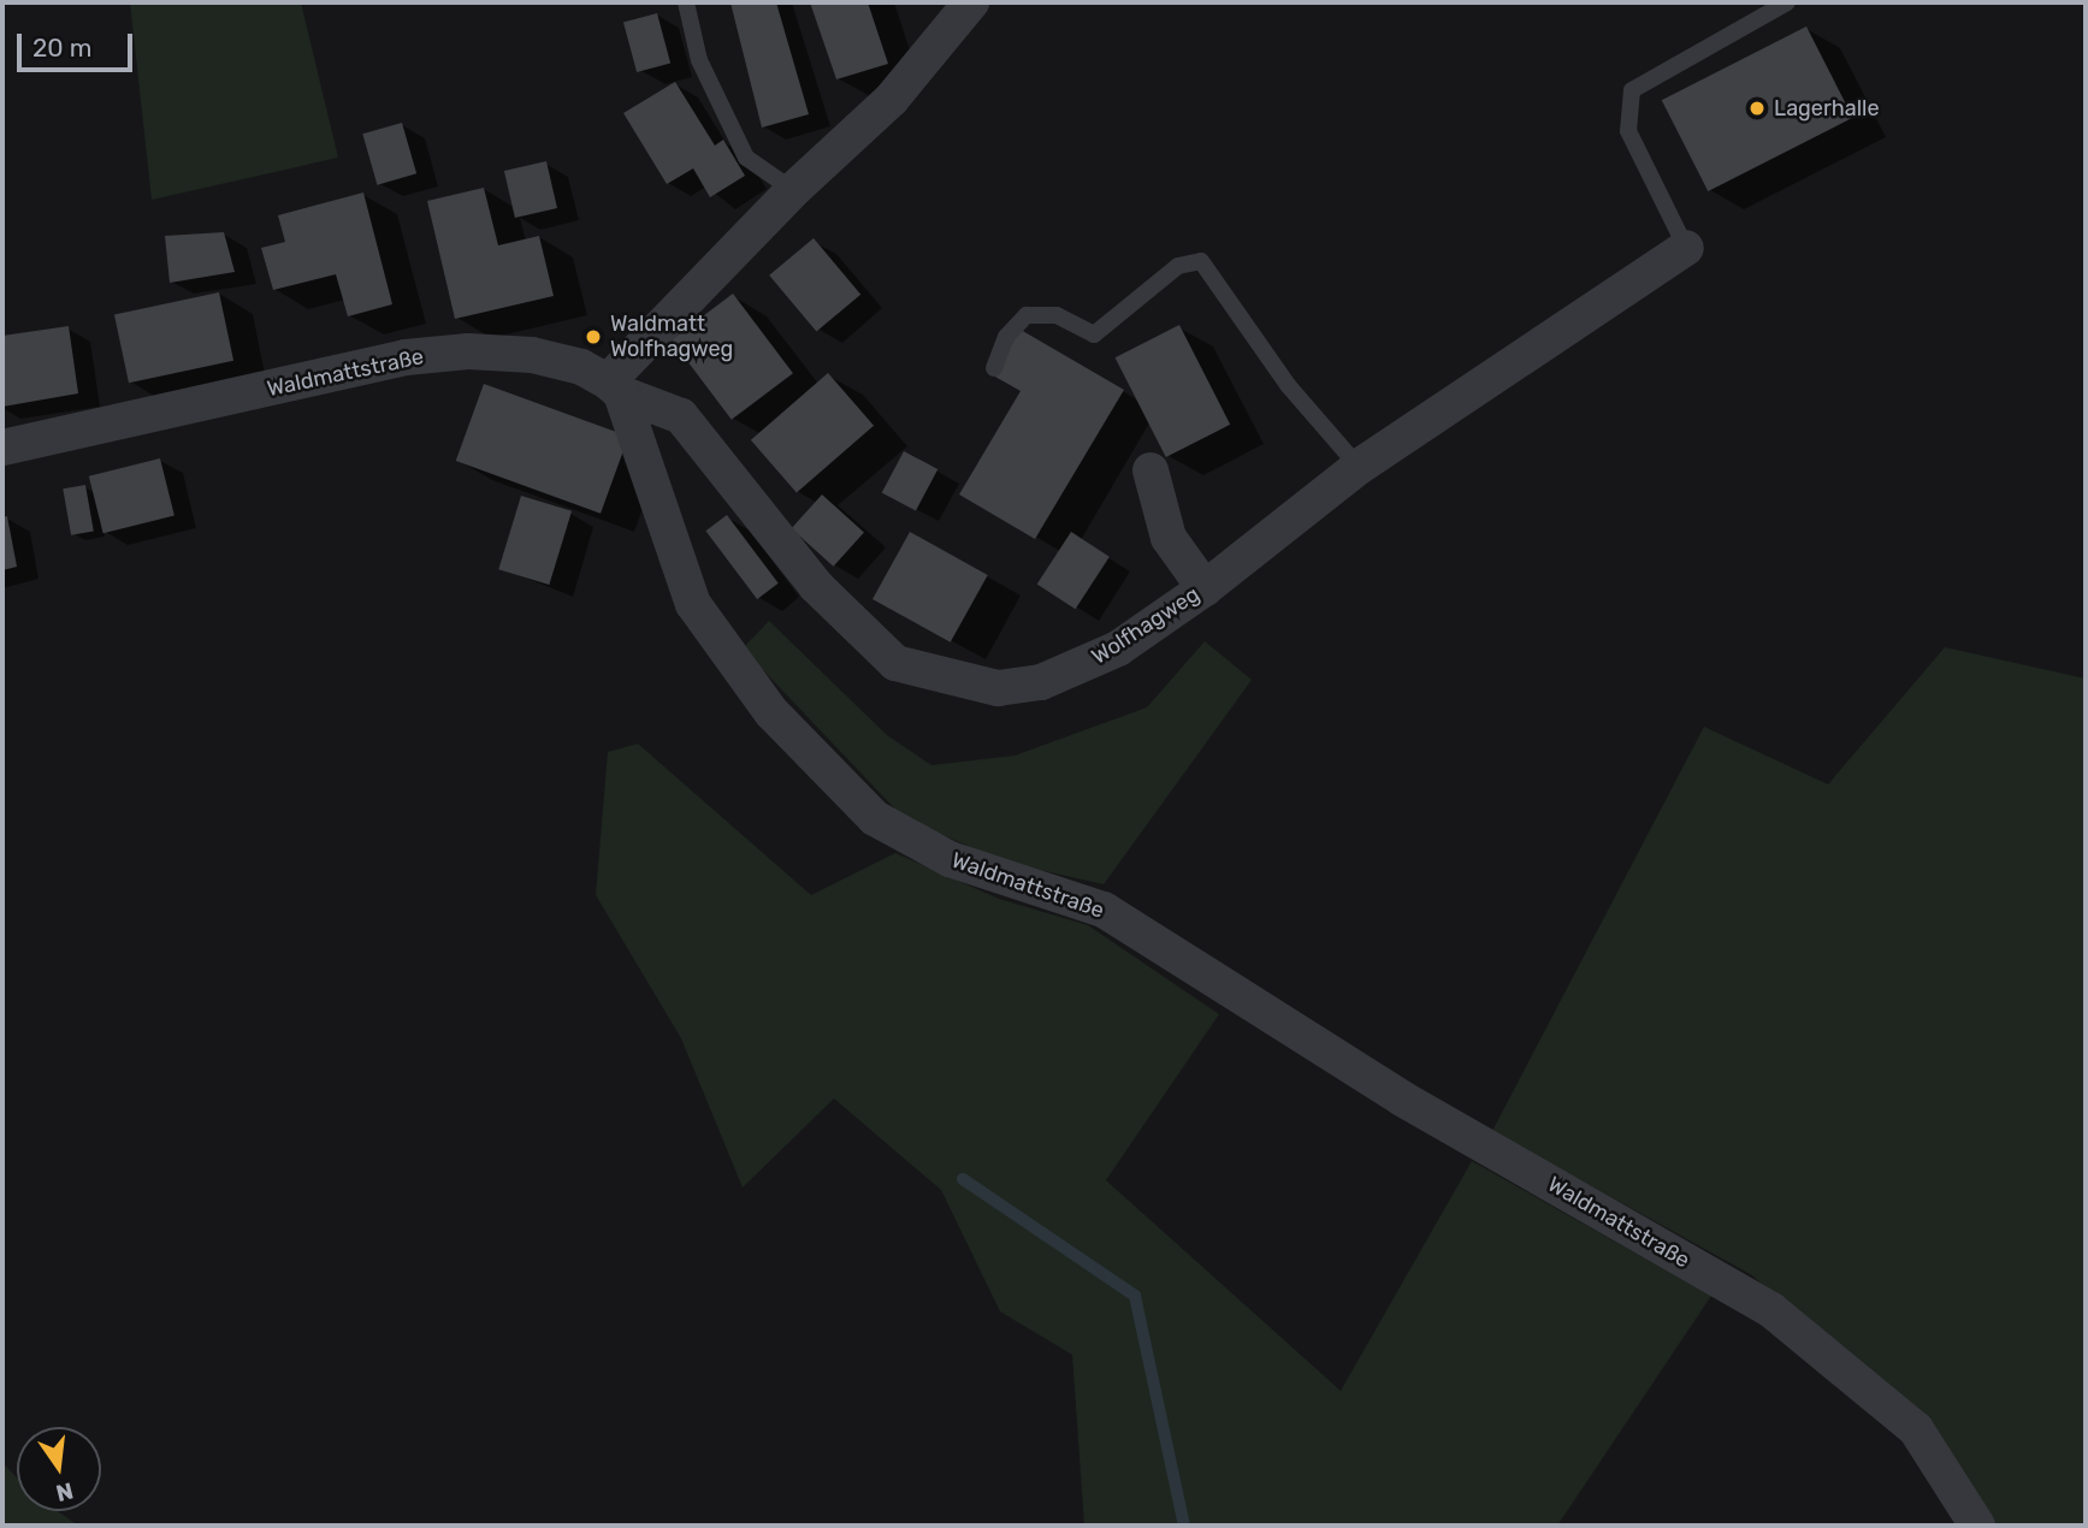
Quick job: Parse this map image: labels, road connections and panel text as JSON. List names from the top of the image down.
{
  "streets": {
    "street": ["Waldmattstraße", "Wolfhagweg"]
  },
  "crossings": [
    ["Waldmattstraße", "Wolfhagweg"]
  ],
  "places": ["Lagerhalle", "Waldmatt Wolfhagweg"],
  "scale_bar": "20 m",
  "north": "bottom"
}
